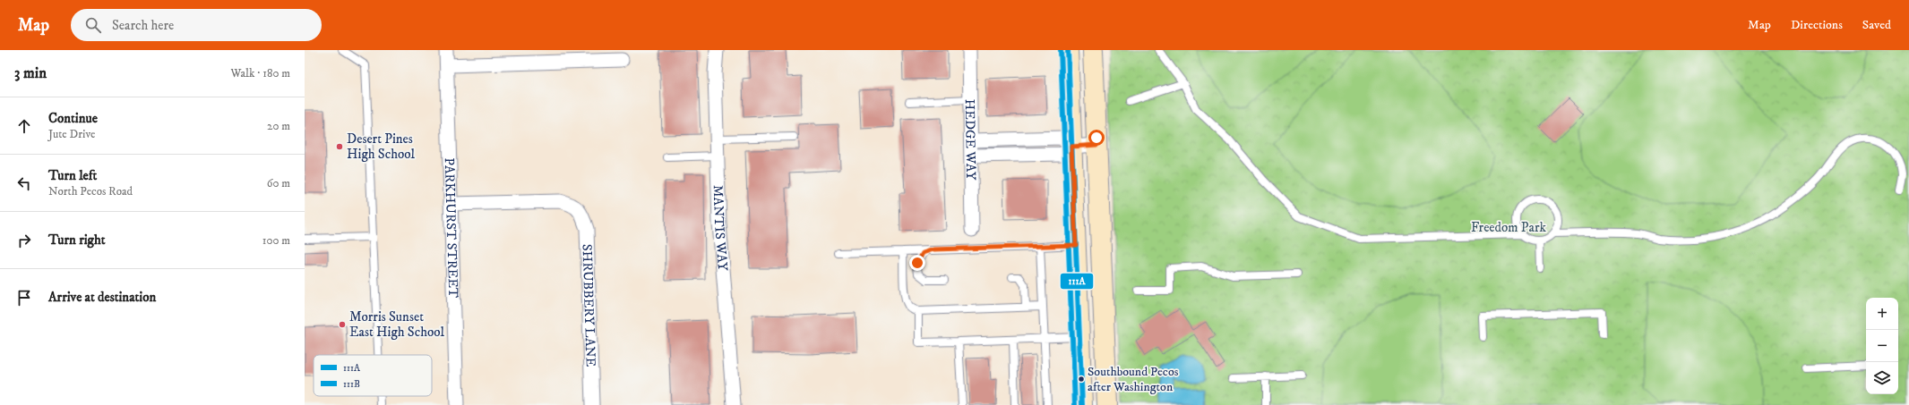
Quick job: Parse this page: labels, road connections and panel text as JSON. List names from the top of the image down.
{
  "streets": {
    "street": [
      "HEDGE WAY",
      "PARKHURST STREET",
      "MANTIS WAY",
      "SHRUBBERY LANE"
    ]
  },
  "crossings": [
    ["PARKHURST STREET", "SHRUBBERY LANE"]
  ],
  "parks": ["Freedom Park"],
  "places": ["Desert Pines High School", "Morris Sunset East High School", "Southbound Pecos after Washington"],
  "lines": ["transit line 111A", "transit line 111B"],
  "legend": ["111A", "111B"],
  "page": {
    "header": "Map",
    "search": "Search here",
    "nav": ["Map", "Directions", "Saved"],
    "heading": ["3 min", "Walk · 180 m"],
    "list": [
      ["Continue", "Jute Drive", "20 m"],
      ["Turn left", "North Pecos Road", "60 m"],
      ["Turn right", "100 m"],
      "Arrive at destination"
    ],
    "map_buttons": ["+", "−"]
  }
}
